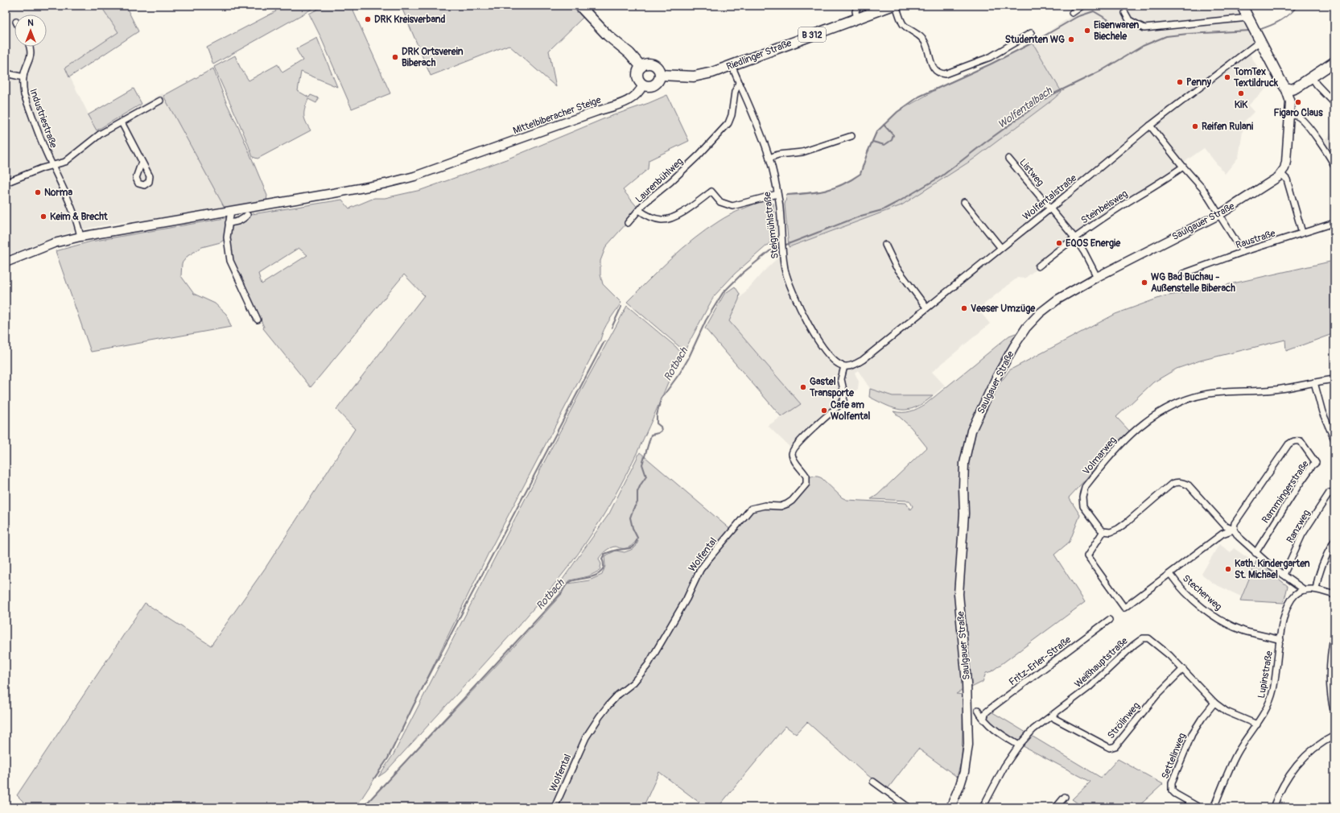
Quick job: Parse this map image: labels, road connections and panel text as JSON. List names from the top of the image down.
{
  "streets": {
    "main road": [
      "B 312",
      "Riedlinger Straße",
      "Mittelbiberacher Steige",
      "Saulgauer Straße"
    ],
    "street": [
      "Industriestraße",
      "Listweg",
      "Laurenbühlweg",
      "Wolfentalstraße",
      "Steinbeisweg",
      "Steigmühlstraße",
      "Raustraße",
      "Volmarweg",
      "Rammingerstraße",
      "Ranzweg",
      "Wolfental",
      "Stecherweg",
      "Fritz-Erler-Straße",
      "Weißhauptstraße",
      "Lupinstraße",
      "Strölinweg",
      "Settelinweg"
    ]
  },
  "crossings": [
    ["Riedlinger Straße", "Mittelbiberacher Steige"],
    ["Riedlinger Straße", "Steigmühlstraße"],
    ["Mittelbiberacher Steige", "Industriestraße"],
    ["Listweg", "Wolfentalstraße"],
    ["Listweg", "Steinbeisweg"],
    ["Listweg", "Saulgauer Straße"],
    ["Laurenbühlweg", "Steigmühlstraße"],
    ["Wolfentalstraße", "Steigmühlstraße"],
    ["Wolfentalstraße", "Wolfental"],
    ["Steigmühlstraße", "Wolfental"],
    ["Stecherweg", "Lupinstraße"],
    ["Weißhauptstraße", "Lupinstraße"],
    ["Weißhauptstraße", "Strölinweg"],
    ["Weißhauptstraße", "Settelinweg"]
  ],
  "water": ["Wolfentalbach", "Rotbach"],
  "places": [
    "DRK Kreisverband",
    "Eisenwaren Biechele",
    "Studenten WG",
    "DRK Ortsverein Biberach",
    "TomTex Textildruck",
    "Penny",
    "KiK",
    "Figaro Claus",
    "Reifen Rulani",
    "Norma",
    "Keim & Brecht",
    "EQOS Energie",
    "WG Bad Buchau - Außenstelle Biberach",
    "Veeser Umzüge",
    "Gastel Transporte",
    "Cafe am Wolfental",
    "Kath. Kindergarten St. Michael"
  ],
  "north": "top"
}
